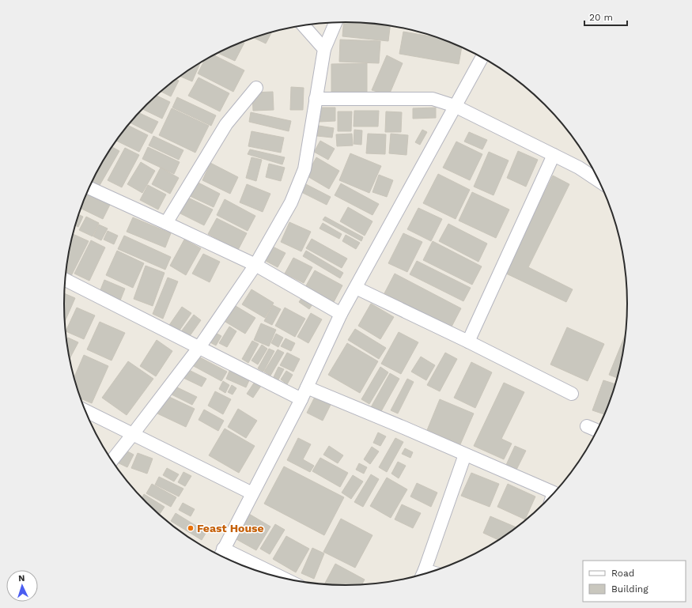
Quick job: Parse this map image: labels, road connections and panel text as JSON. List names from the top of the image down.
{
  "places": ["Feast House"],
  "legend": ["Road", "Building"],
  "scale_bar": "20 m",
  "north": "top"
}
